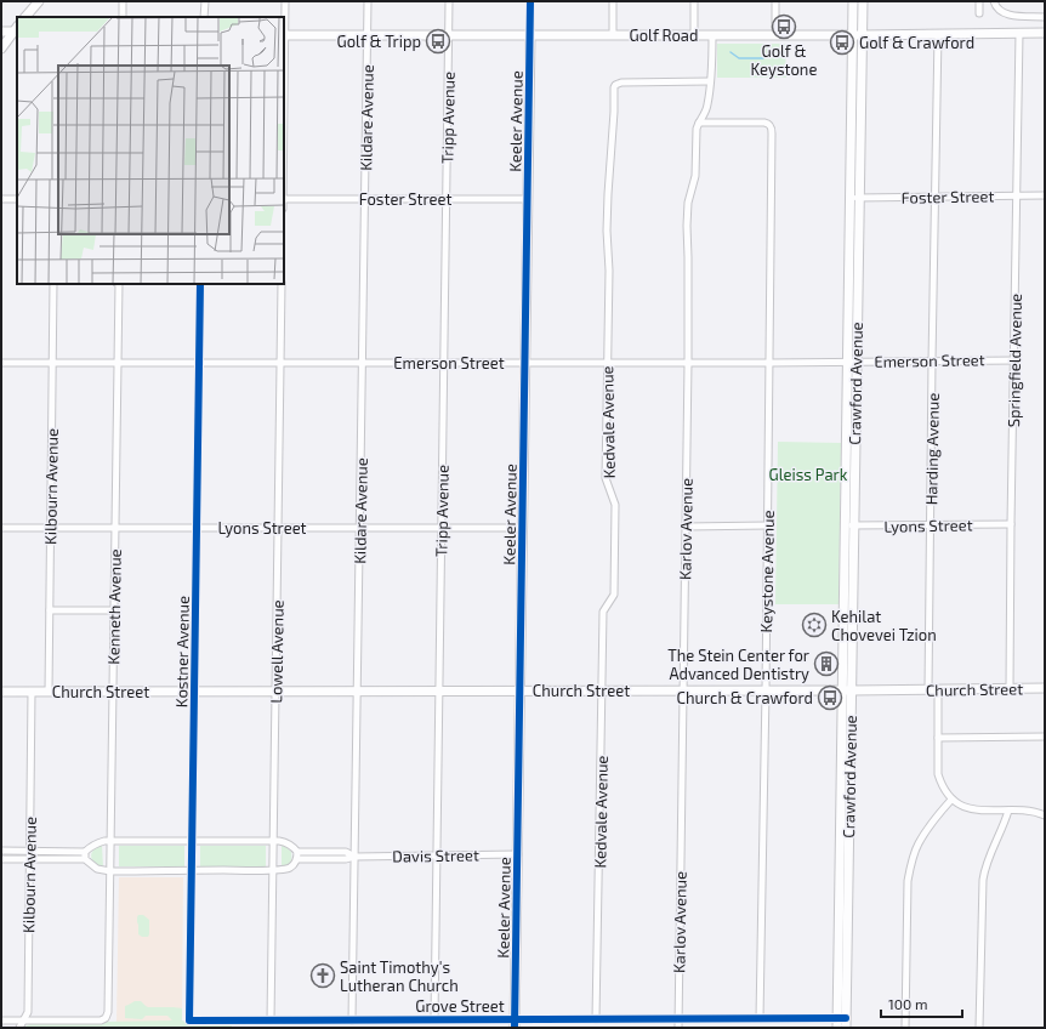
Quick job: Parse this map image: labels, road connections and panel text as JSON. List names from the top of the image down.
{
  "streets": {
    "street": [
      "Golf Road",
      "Kildare Avenue",
      "Tripp Avenue",
      "Keeler Avenue",
      "Foster Street",
      "Emerson Street",
      "Springfield Avenue",
      "Crawford Avenue",
      "Kedvale Avenue",
      "Harding Avenue",
      "Kilbourn Avenue",
      "Lyons Street",
      "Karlov Avenue",
      "Keystone Avenue",
      "Kenneth Avenue",
      "Kostner Avenue",
      "Lowell Avenue",
      "Church Street",
      "Davis Street",
      "Grove Street"
    ]
  },
  "crossings": [
    ["Golf Road", "Kildare Avenue"],
    ["Golf Road", "Tripp Avenue"],
    ["Golf Road", "Keeler Avenue"],
    ["Golf Road", "Springfield Avenue"],
    ["Golf Road", "Crawford Avenue"],
    ["Golf Road", "Harding Avenue"],
    ["Golf Road", "Karlov Avenue"],
    ["Kildare Avenue", "Foster Street"],
    ["Kildare Avenue", "Emerson Street"],
    ["Kildare Avenue", "Lyons Street"],
    ["Kildare Avenue", "Church Street"],
    ["Kildare Avenue", "Davis Street"],
    ["Kildare Avenue", "Grove Street"],
    ["Tripp Avenue", "Foster Street"],
    ["Tripp Avenue", "Emerson Street"],
    ["Tripp Avenue", "Lyons Street"],
    ["Tripp Avenue", "Church Street"],
    ["Tripp Avenue", "Davis Street"],
    ["Tripp Avenue", "Grove Street"],
    ["Keeler Avenue", "Foster Street"],
    ["Keeler Avenue", "Emerson Street"],
    ["Keeler Avenue", "Lyons Street"],
    ["Keeler Avenue", "Church Street"],
    ["Keeler Avenue", "Davis Street"],
    ["Keeler Avenue", "Grove Street"],
    ["Foster Street", "Springfield Avenue"],
    ["Foster Street", "Crawford Avenue"],
    ["Foster Street", "Harding Avenue"],
    ["Emerson Street", "Springfield Avenue"],
    ["Emerson Street", "Crawford Avenue"],
    ["Emerson Street", "Kedvale Avenue"],
    ["Emerson Street", "Harding Avenue"],
    ["Emerson Street", "Kilbourn Avenue"],
    ["Emerson Street", "Karlov Avenue"],
    ["Emerson Street", "Keystone Avenue"],
    ["Emerson Street", "Kenneth Avenue"],
    ["Emerson Street", "Kostner Avenue"],
    ["Emerson Street", "Lowell Avenue"],
    ["Springfield Avenue", "Lyons Street"],
    ["Springfield Avenue", "Church Street"],
    ["Crawford Avenue", "Lyons Street"],
    ["Crawford Avenue", "Church Street"],
    ["Crawford Avenue", "Grove Street"],
    ["Kedvale Avenue", "Karlov Avenue"],
    ["Kedvale Avenue", "Church Street"],
    ["Kedvale Avenue", "Grove Street"],
    ["Harding Avenue", "Lyons Street"],
    ["Harding Avenue", "Church Street"],
    ["Kilbourn Avenue", "Lyons Street"],
    ["Kilbourn Avenue", "Kenneth Avenue"],
    ["Kilbourn Avenue", "Church Street"],
    ["Kilbourn Avenue", "Davis Street"],
    ["Lyons Street", "Kenneth Avenue"],
    ["Lyons Street", "Kostner Avenue"],
    ["Lyons Street", "Lowell Avenue"],
    ["Karlov Avenue", "Keystone Avenue"],
    ["Karlov Avenue", "Church Street"],
    ["Karlov Avenue", "Grove Street"],
    ["Keystone Avenue", "Church Street"],
    ["Keystone Avenue", "Grove Street"],
    ["Kenneth Avenue", "Church Street"],
    ["Kenneth Avenue", "Davis Street"],
    ["Kostner Avenue", "Church Street"],
    ["Kostner Avenue", "Davis Street"],
    ["Kostner Avenue", "Grove Street"],
    ["Lowell Avenue", "Church Street"],
    ["Lowell Avenue", "Davis Street"],
    ["Lowell Avenue", "Grove Street"]
  ],
  "parks": ["Gleiss Park"],
  "places": {
    "bus stop": [
      "Golf & Keystone",
      "Golf & Tripp",
      "Golf & Crawford",
      "Church & Crawford"
    ],
    "synagogue": ["Kehilat Chovevei Tzion"],
    "building": ["The Stein Center for Advanced Dentistry"],
    "church": ["Saint Timothy's Lutheran Church"]
  },
  "scale_bar": "100 m"
}
